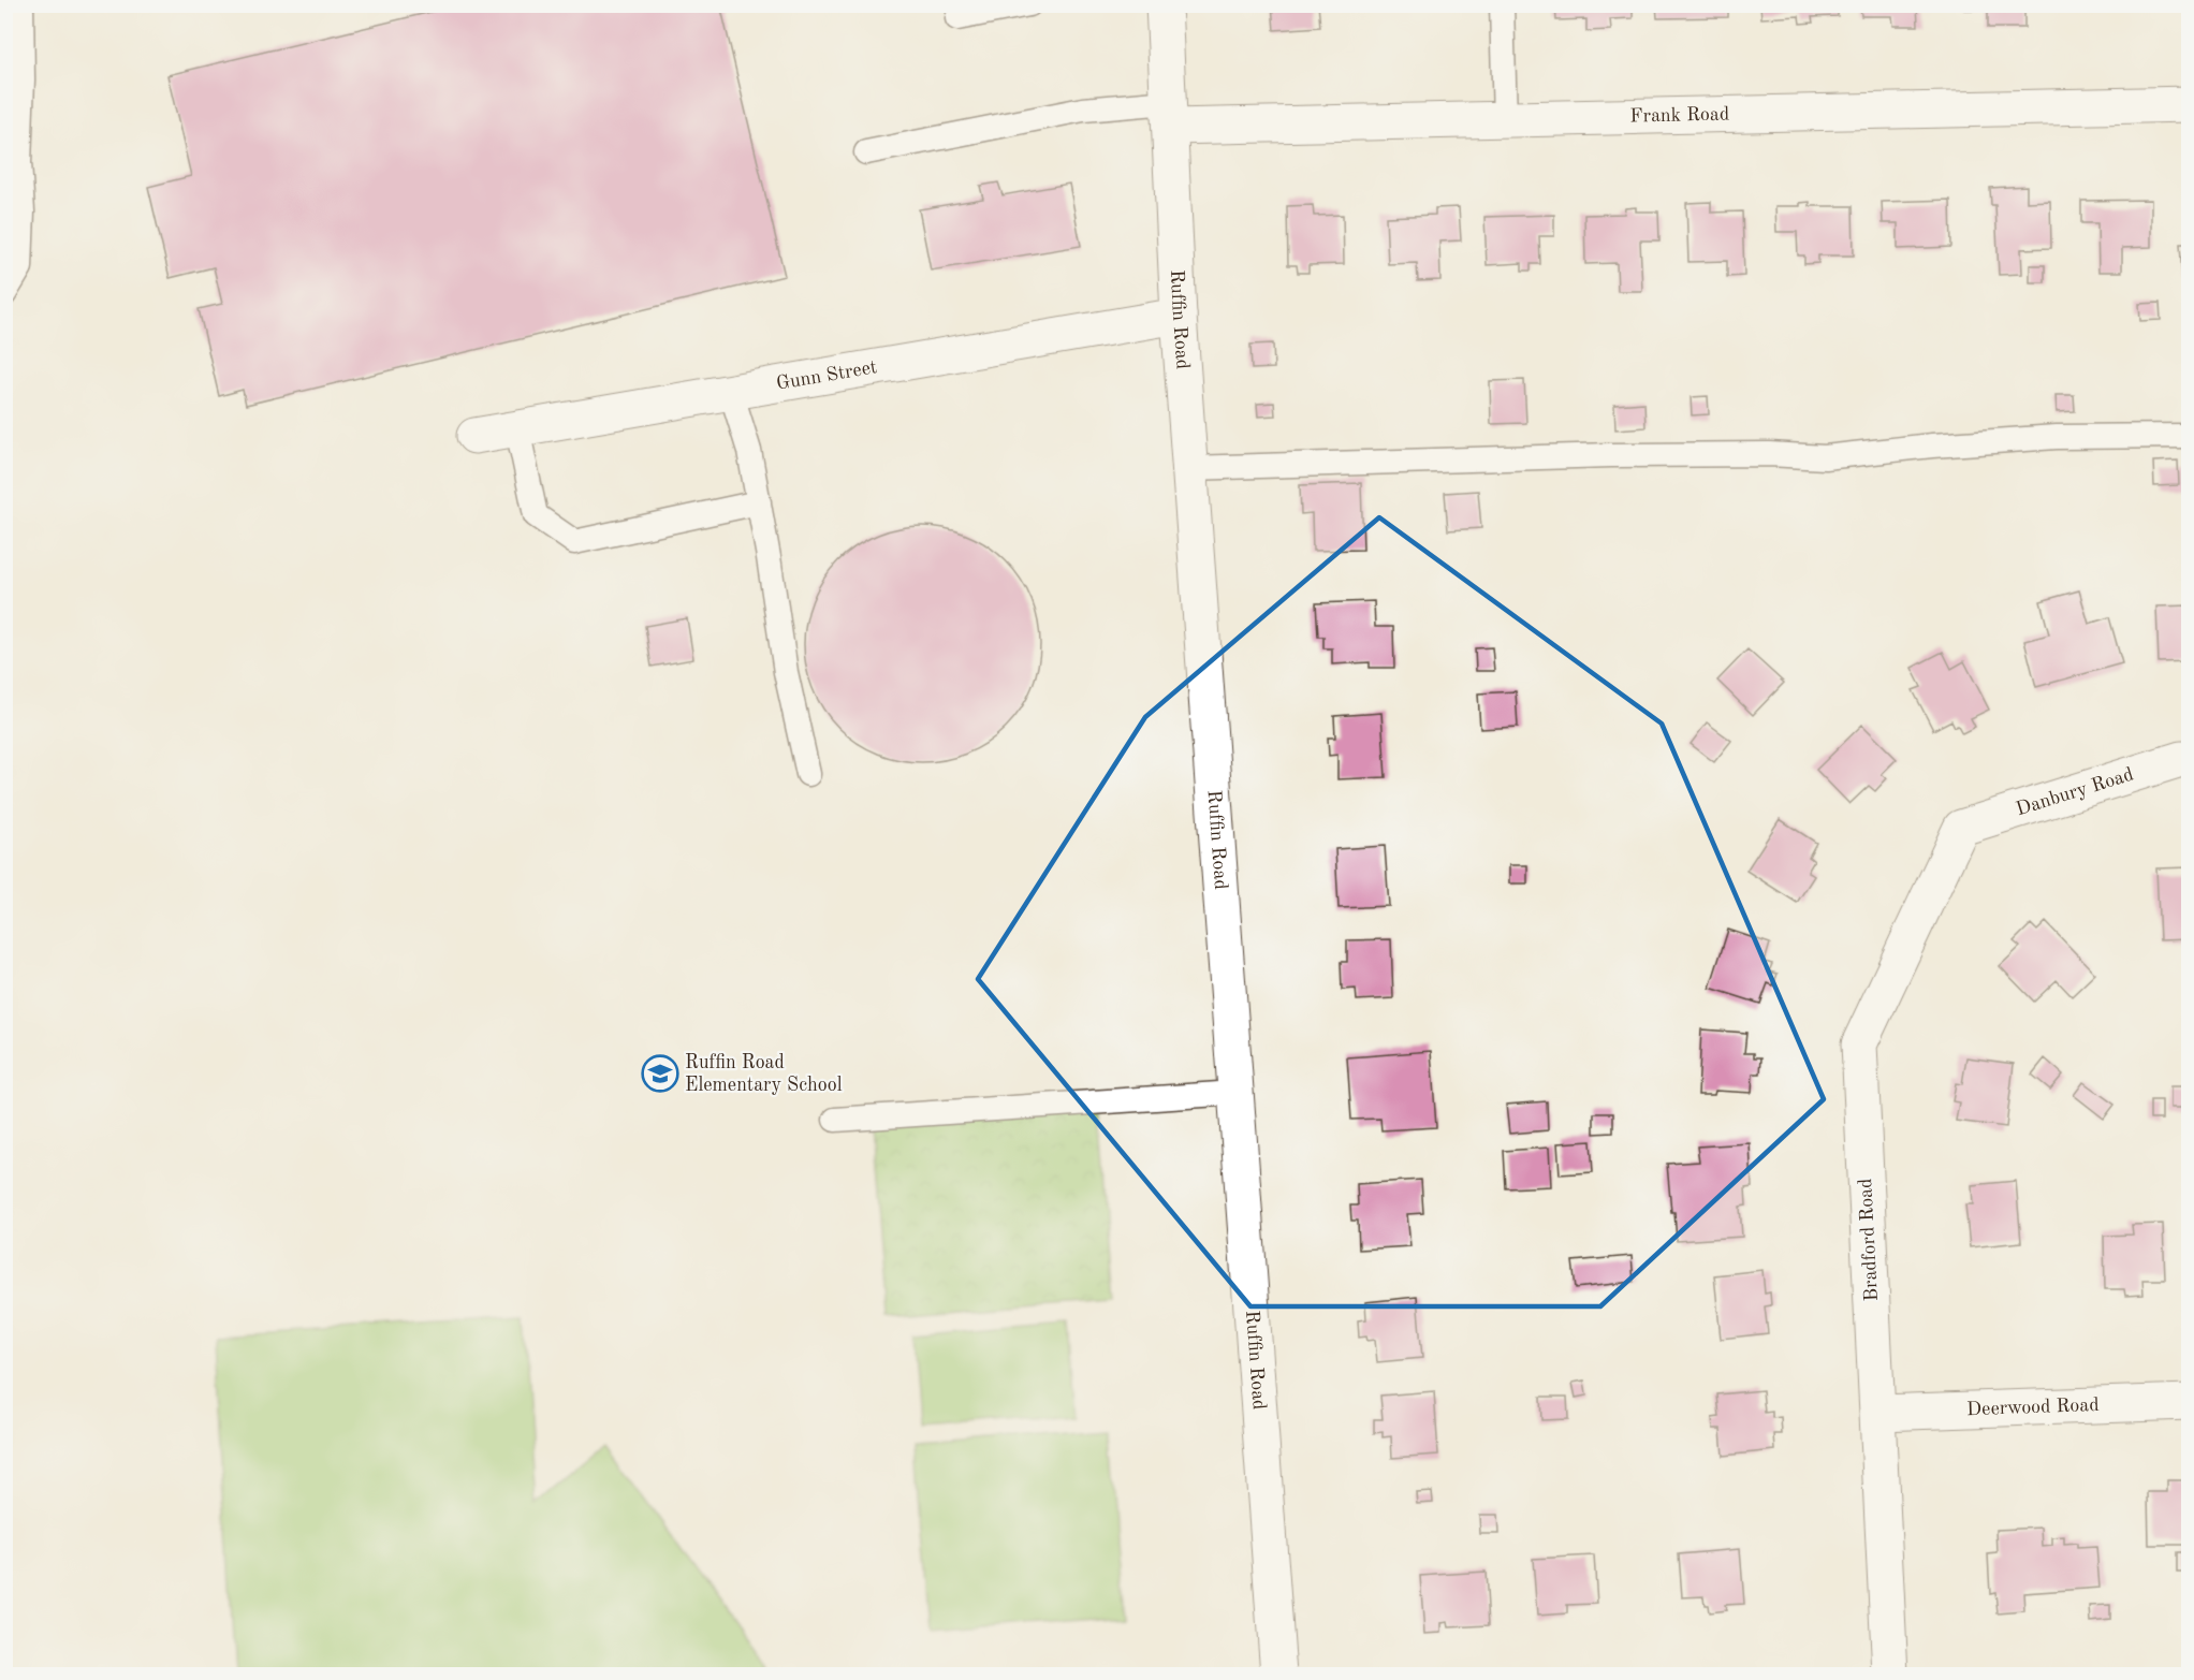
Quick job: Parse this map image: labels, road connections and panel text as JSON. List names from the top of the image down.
{
  "streets": {
    "street": [
      "Frank Road",
      "Ruffin Road",
      "Gunn Street",
      "Danbury Road",
      "Bradford Road",
      "Deerwood Road"
    ]
  },
  "crossings": [
    ["Frank Road", "Ruffin Road"],
    ["Ruffin Road", "Gunn Street"],
    ["Danbury Road", "Bradford Road"],
    ["Bradford Road", "Deerwood Road"]
  ],
  "places": {
    "school or university": ["Ruffin Road Elementary School"]
  }
}
